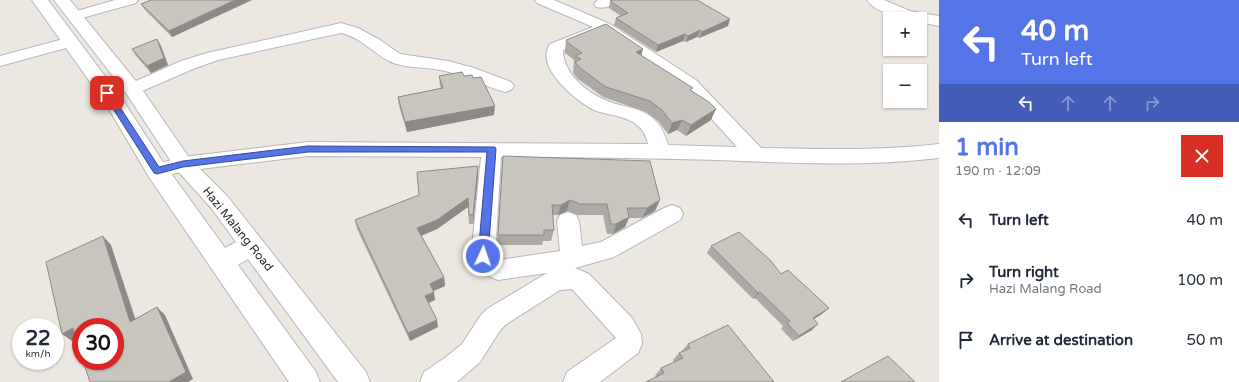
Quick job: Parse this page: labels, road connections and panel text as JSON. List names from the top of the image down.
{
  "streets": {
    "main road": ["Hazi Malang Road"]
  },
  "page": {
    "turn": ["40 m", "Turn left"],
    "map_buttons": ["+", "−"],
    "heading": ["1 min", "190 m · 12:09"],
    "list": [
      {
        "name": "Turn left",
        "value": "40 m"
      },
      {
        "name": "Turn right",
        "note": "Hazi Malang Road",
        "value": "100 m"
      },
      {
        "name": "Arrive at destination",
        "value": "50 m"
      }
    ],
    "speed": "22 km/h",
    "limit": "30"
  }
}
